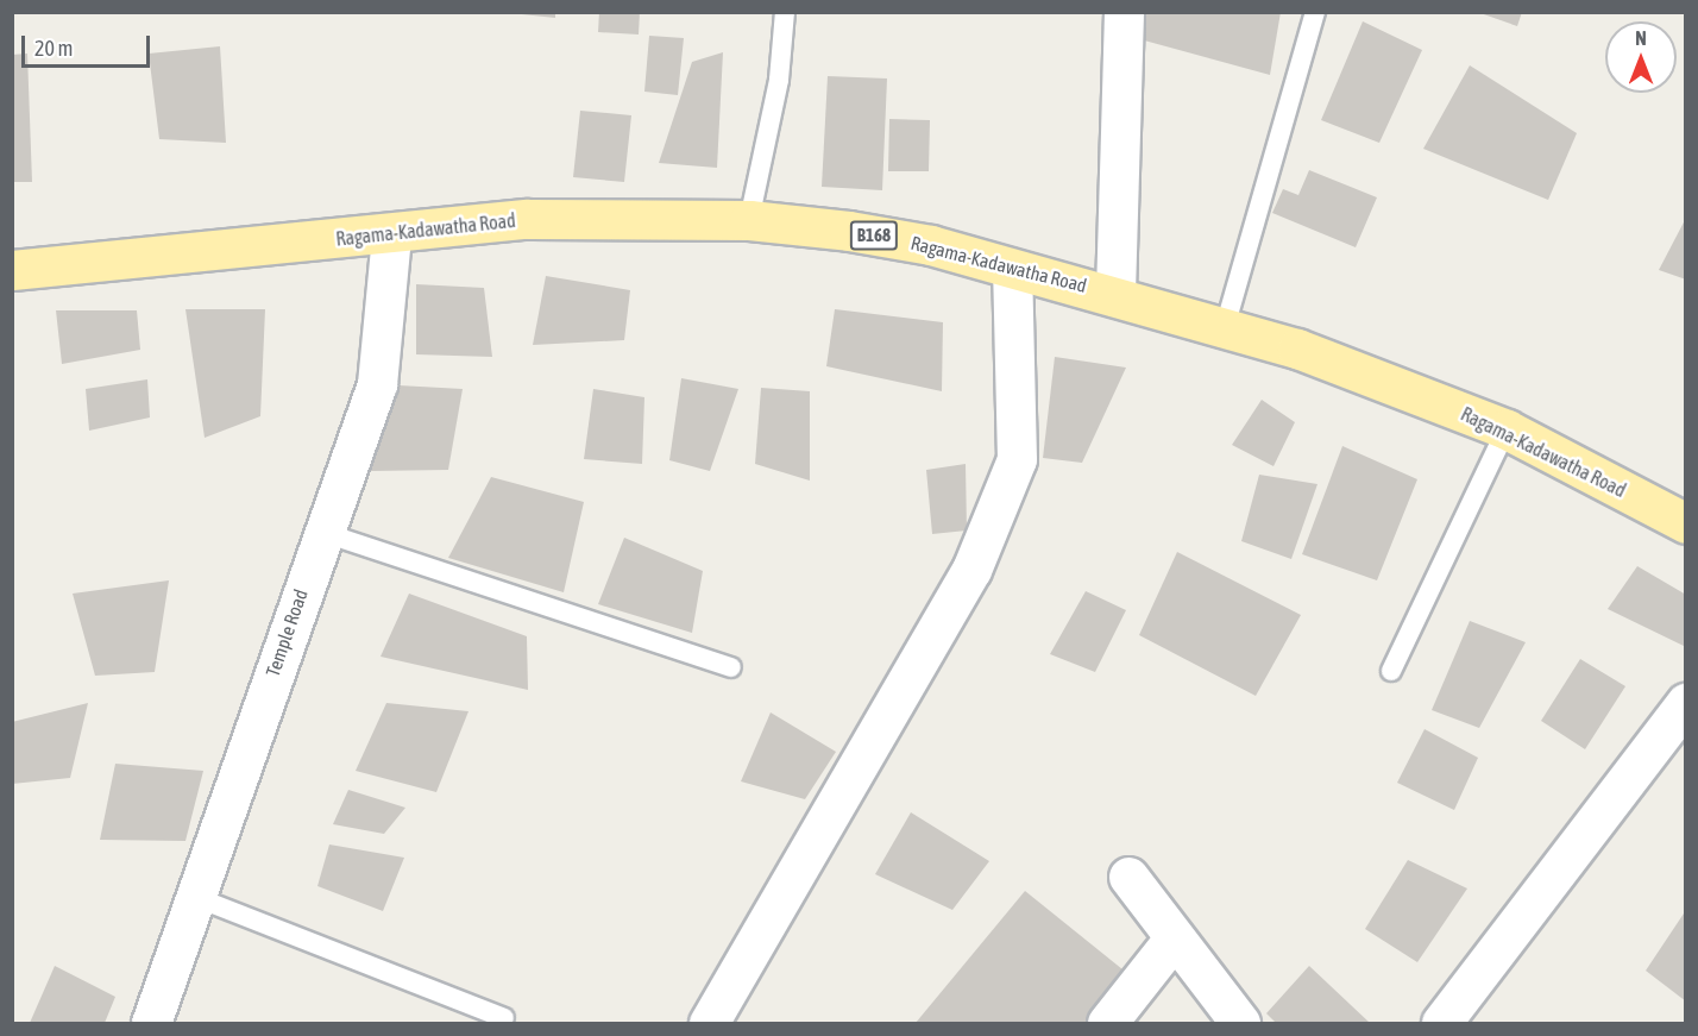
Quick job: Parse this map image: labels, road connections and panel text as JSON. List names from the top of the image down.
{
  "streets": {
    "main road": ["Ragama-Kadawatha Road", "B168"],
    "street": ["Temple Road"]
  },
  "crossings": [
    ["Ragama-Kadawatha Road", "Temple Road"]
  ],
  "scale_bar": "20 m",
  "north": "top"
}
